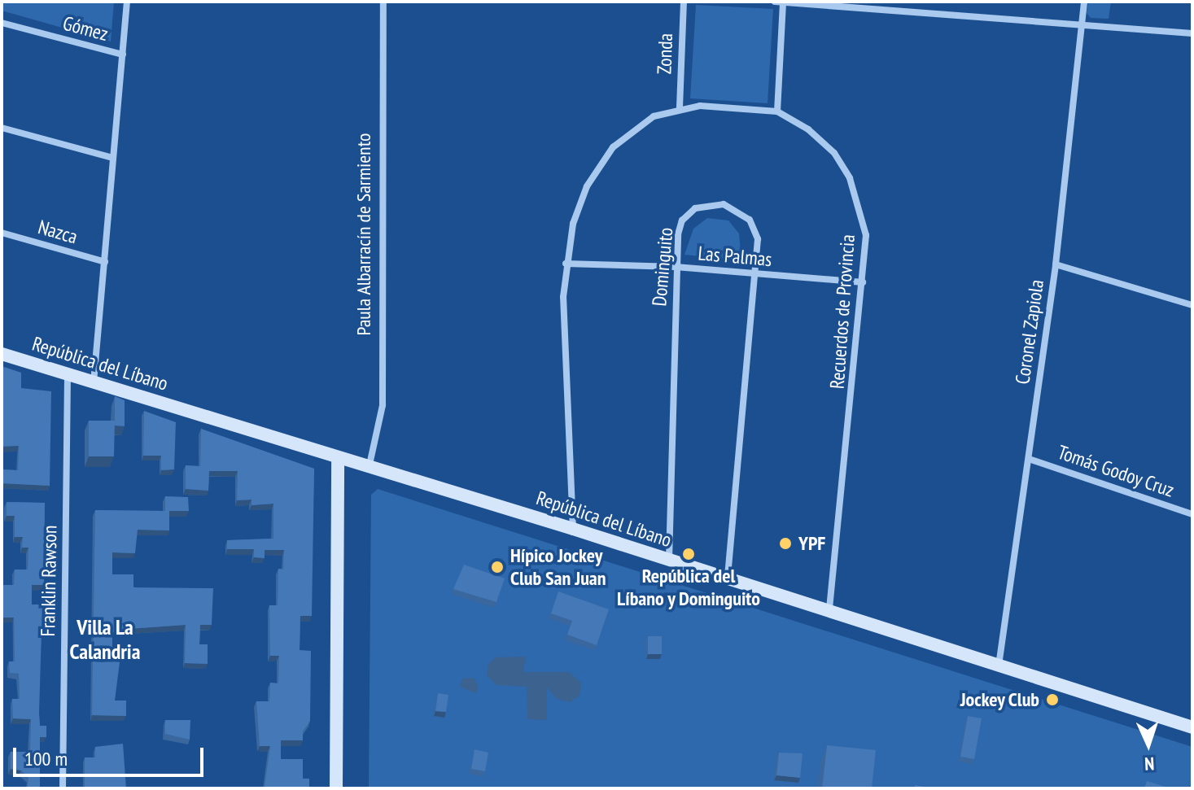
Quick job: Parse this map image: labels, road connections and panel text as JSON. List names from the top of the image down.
{
  "streets": {
    "main road": ["República del Líbano"],
    "street": [
      "Gómez",
      "Zonda",
      "Nazca",
      "Paula Albarracín de Sarmiento",
      "Las Palmas",
      "Dominguito",
      "Recuerdos de Provincia",
      "Coronel Zapiola",
      "Tomás Godoy Cruz",
      "Franklin Rawson"
    ]
  },
  "crossings": [
    ["Zonda", "Recuerdos de Provincia"],
    ["Paula Albarracín de Sarmiento", "República del Líbano"],
    ["Las Palmas", "Dominguito"],
    ["Las Palmas", "Recuerdos de Provincia"],
    ["Dominguito", "República del Líbano"],
    ["Recuerdos de Provincia", "República del Líbano"],
    ["Coronel Zapiola", "República del Líbano"],
    ["Coronel Zapiola", "Tomás Godoy Cruz"],
    ["República del Líbano", "Franklin Rawson"]
  ],
  "districts": ["Villa La Calandria"],
  "places": [
    "YPF",
    "República del Líbano y Dominguito",
    "Hípico Jockey Club San Juan",
    "Jockey Club"
  ],
  "scale_bar": "100 m",
  "north": "bottom"
}
